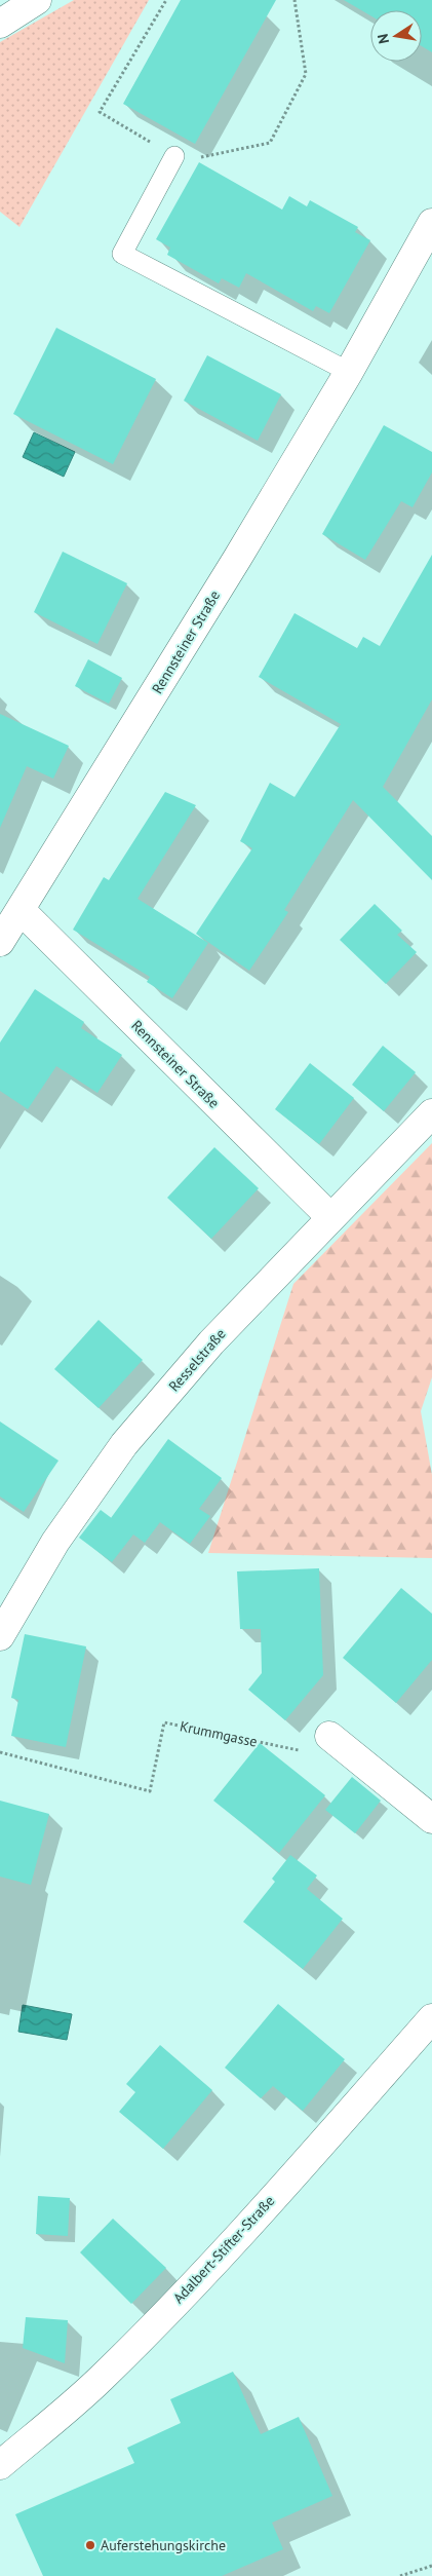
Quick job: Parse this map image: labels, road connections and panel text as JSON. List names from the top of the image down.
{
  "streets": {
    "street": ["Rennsteiner Straße", "Resselstraße", "Adalbert-Stifter-Straße"],
    "path": ["Krummgasse"]
  },
  "crossings": [
    ["Rennsteiner Straße", "Resselstraße"]
  ],
  "places": ["Auferstehungskirche"],
  "north": "left"
}
